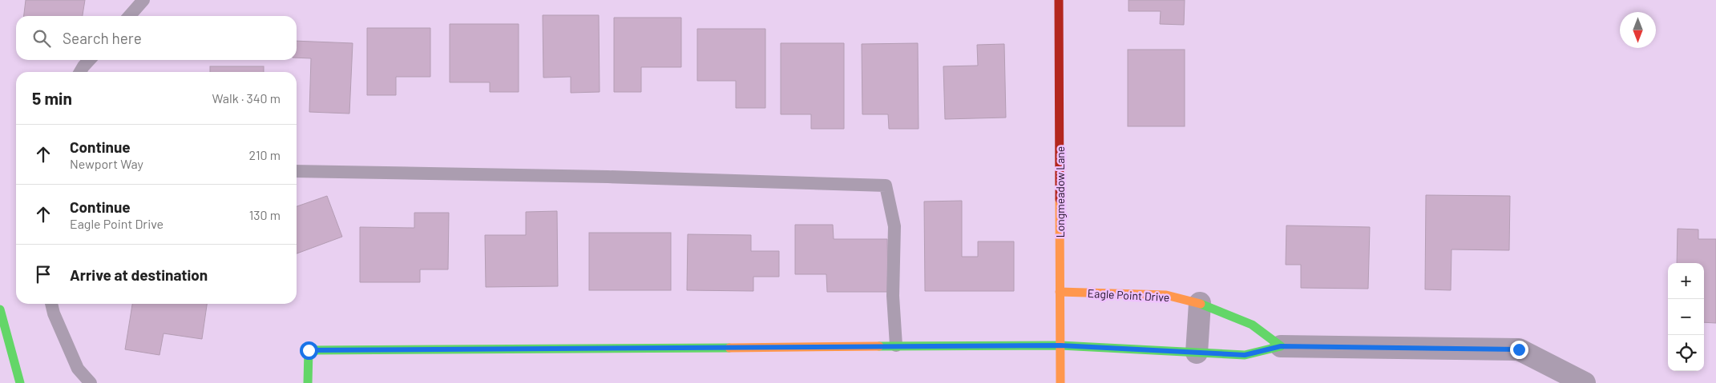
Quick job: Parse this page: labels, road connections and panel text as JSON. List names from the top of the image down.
{
  "streets": {
    "street": ["Longmeadow Lane", "Eagle Point Drive"]
  },
  "crossings": [
    ["Longmeadow Lane", "Eagle Point Drive"]
  ],
  "north": "bottom",
  "page": {
    "search": "Search here",
    "heading": ["5 min", "Walk · 340 m"],
    "list": [
      ["Continue", "Newport Way", "210 m"],
      ["Continue", "Eagle Point Drive", "130 m"],
      "Arrive at destination"
    ],
    "map_buttons": ["+", "−"]
  }
}
